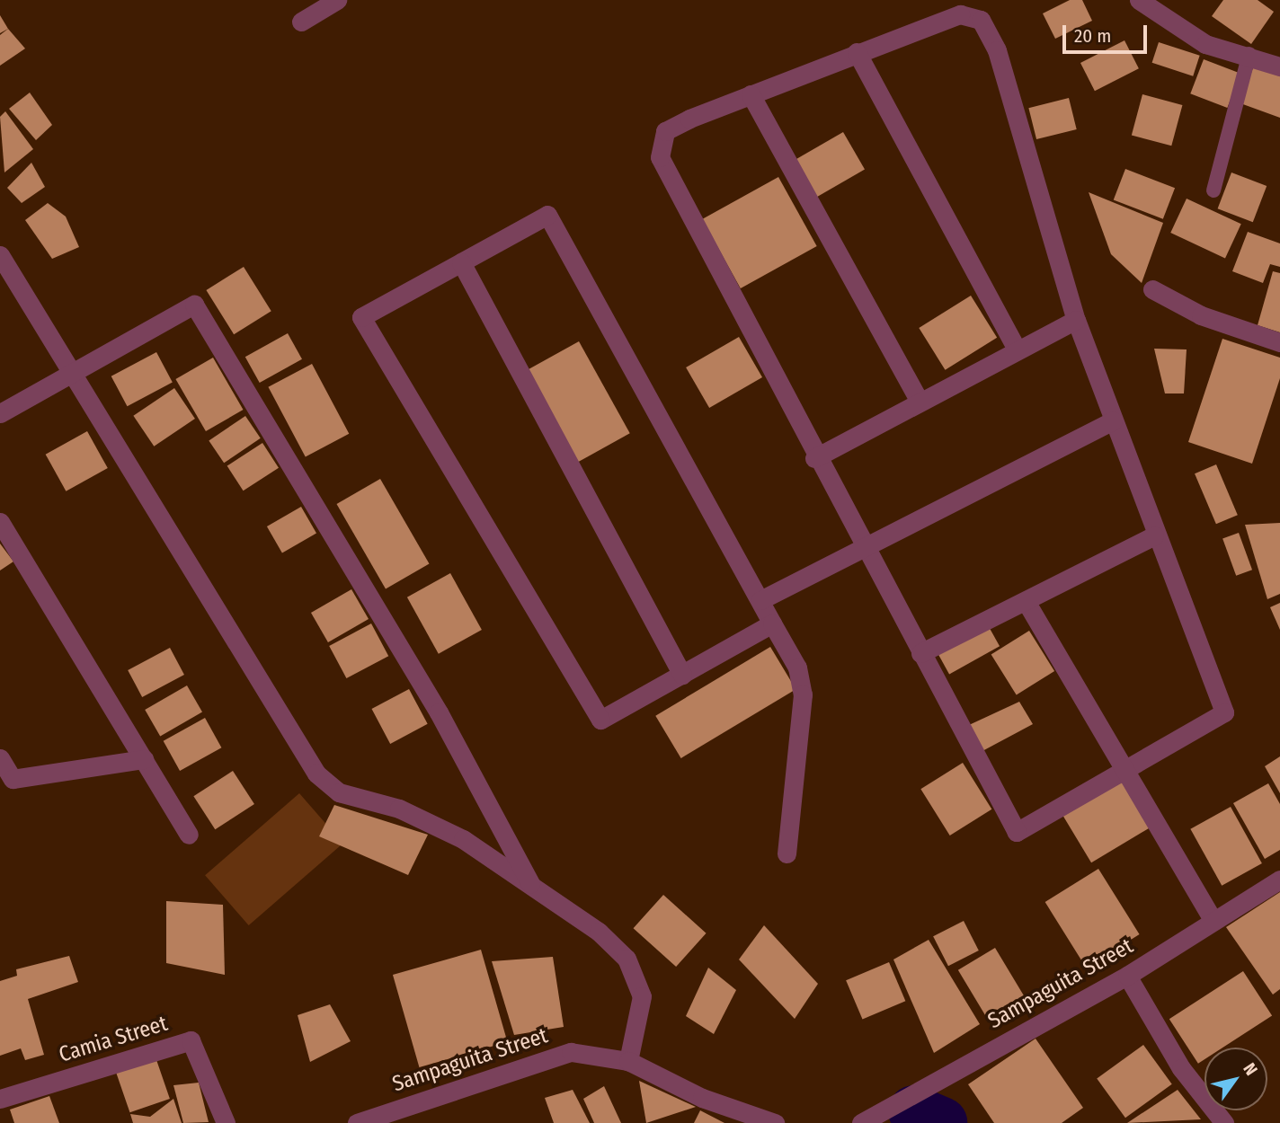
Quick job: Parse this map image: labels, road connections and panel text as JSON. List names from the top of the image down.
{
  "streets": {
    "street": ["Sampaguita Street", "Camia Street"]
  },
  "scale_bar": "20 m",
  "north": "top right"
}
